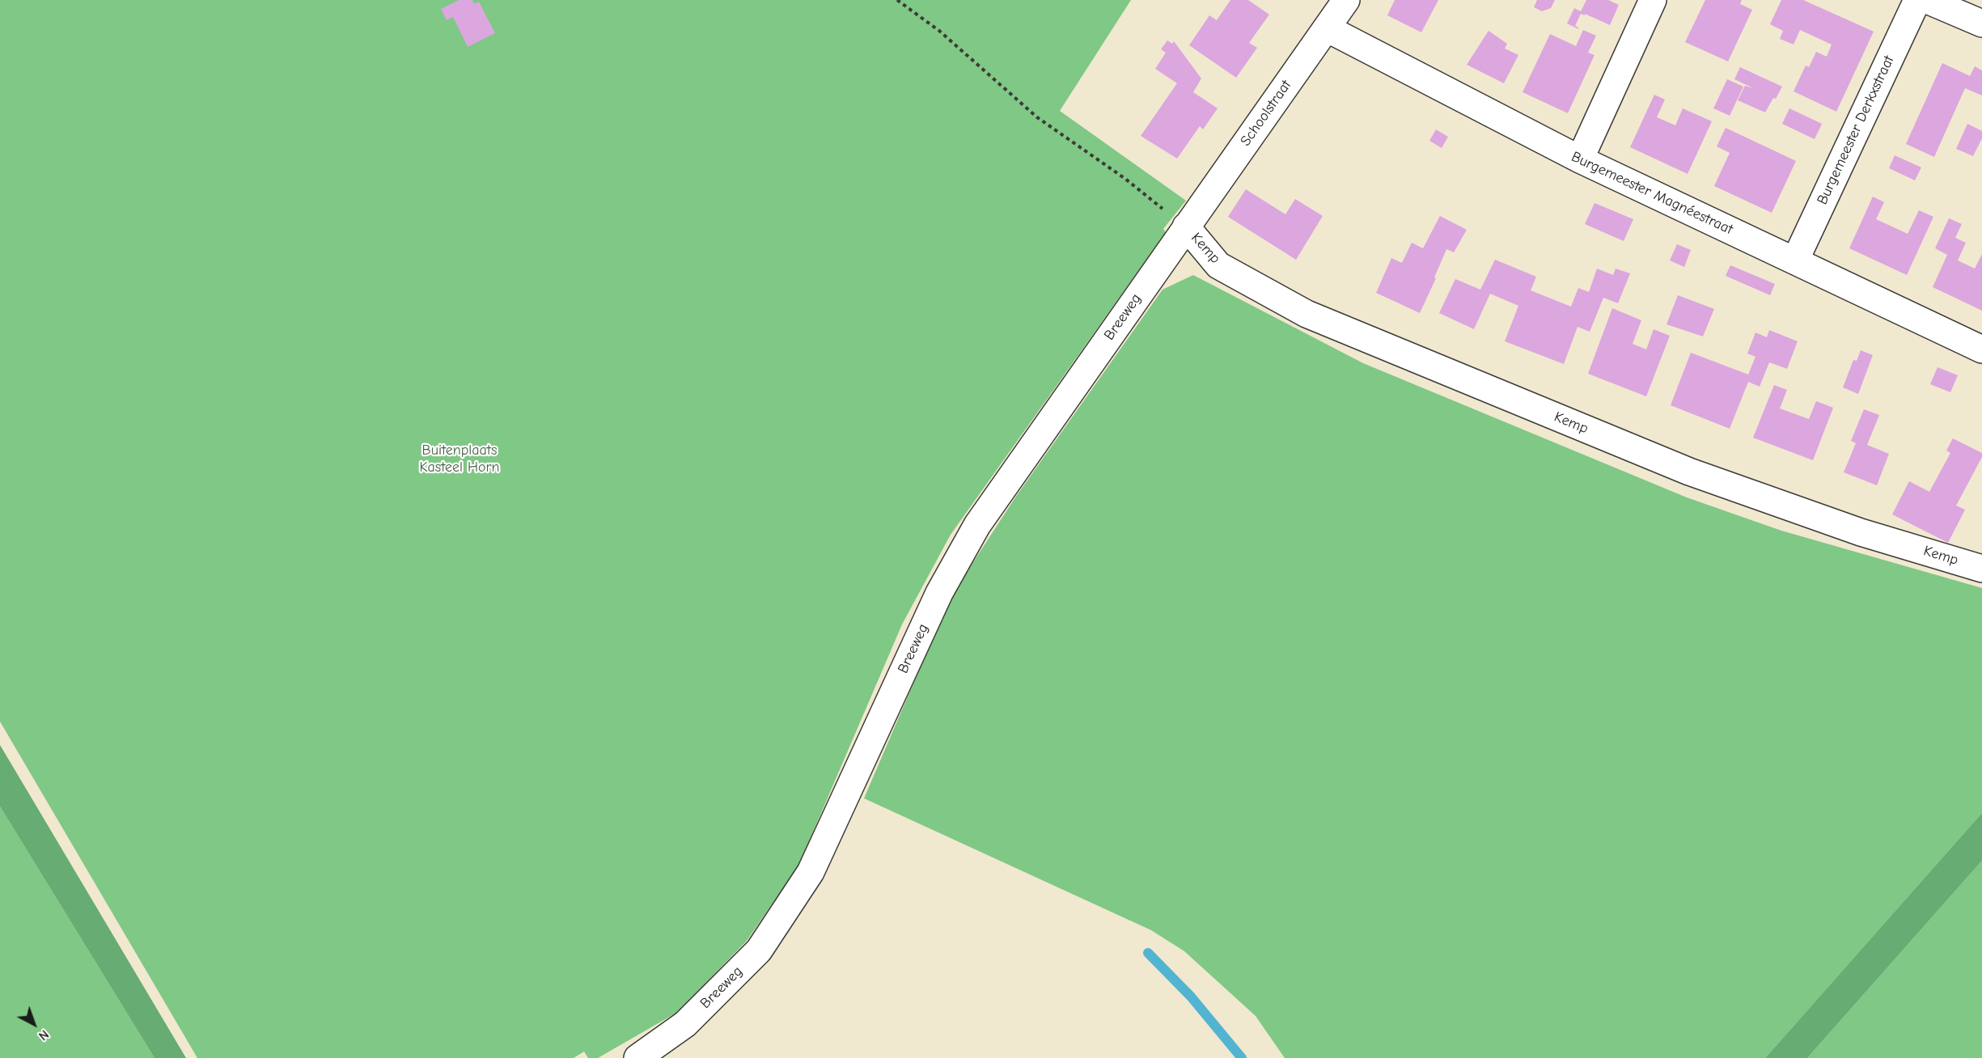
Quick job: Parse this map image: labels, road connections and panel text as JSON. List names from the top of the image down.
{
  "streets": {
    "street": [
      "Schoolstraat",
      "Burgemeester Derkxstraat",
      "Burgemeester Magnéestraat",
      "Kemp",
      "Breeweg"
    ]
  },
  "crossings": [
    ["Schoolstraat", "Burgemeester Magnéestraat"],
    ["Schoolstraat", "Kemp"],
    ["Schoolstraat", "Breeweg"],
    ["Burgemeester Derkxstraat", "Burgemeester Magnéestraat"],
    ["Kemp", "Breeweg"]
  ],
  "parks": ["Buitenplaats Kasteel Horn"],
  "north": "bottom right"
}
